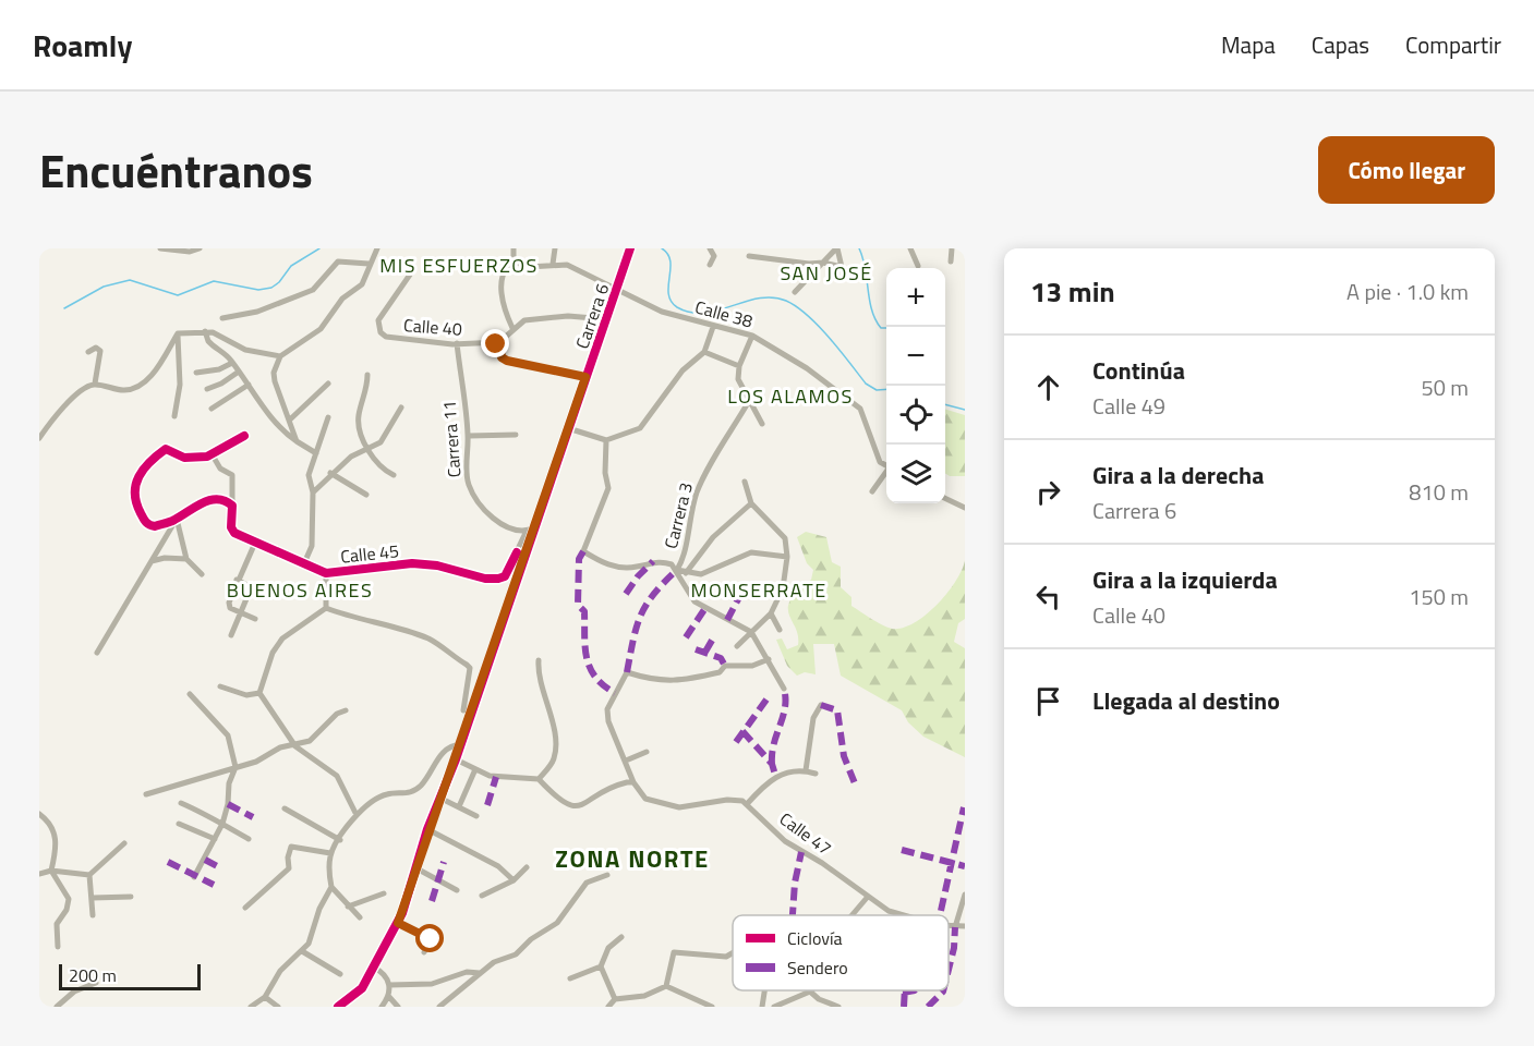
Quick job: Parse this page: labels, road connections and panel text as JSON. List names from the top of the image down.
{
  "streets": {
    "street": [
      "Calle 38",
      "Carrera 6",
      "Calle 40",
      "Carrera 11",
      "Carrera 3",
      "Calle 45",
      "Calle 47"
    ]
  },
  "crossings": [
    ["Calle 38", "Carrera 6"],
    ["Calle 40", "Carrera 11"],
    ["Carrera 11", "Calle 45"]
  ],
  "districts": [
    "MIS ESFUERZOS",
    "SAN JOSÉ",
    "LOS ALAMOS",
    "BUENOS AIRES",
    "MONSERRATE",
    "ZONA NORTE"
  ],
  "legend": ["Ciclovía", "Sendero"],
  "scale_bar": "200 m",
  "page": {
    "header": "Roamly",
    "nav": ["Mapa", "Capas", "Compartir"],
    "title": "Encuéntranos",
    "buttons": "Cómo llegar",
    "heading": ["13 min", "A pie · 1.0 km"],
    "map_buttons": ["+", "−"],
    "list": [
      ["Continúa", "Calle 49", "50 m"],
      ["Gira a la derecha", "Carrera 6", "810 m"],
      ["Gira a la izquierda", "Calle 40", "150 m"],
      "Llegada al destino"
    ],
    "scale": "200 m"
  }
}
